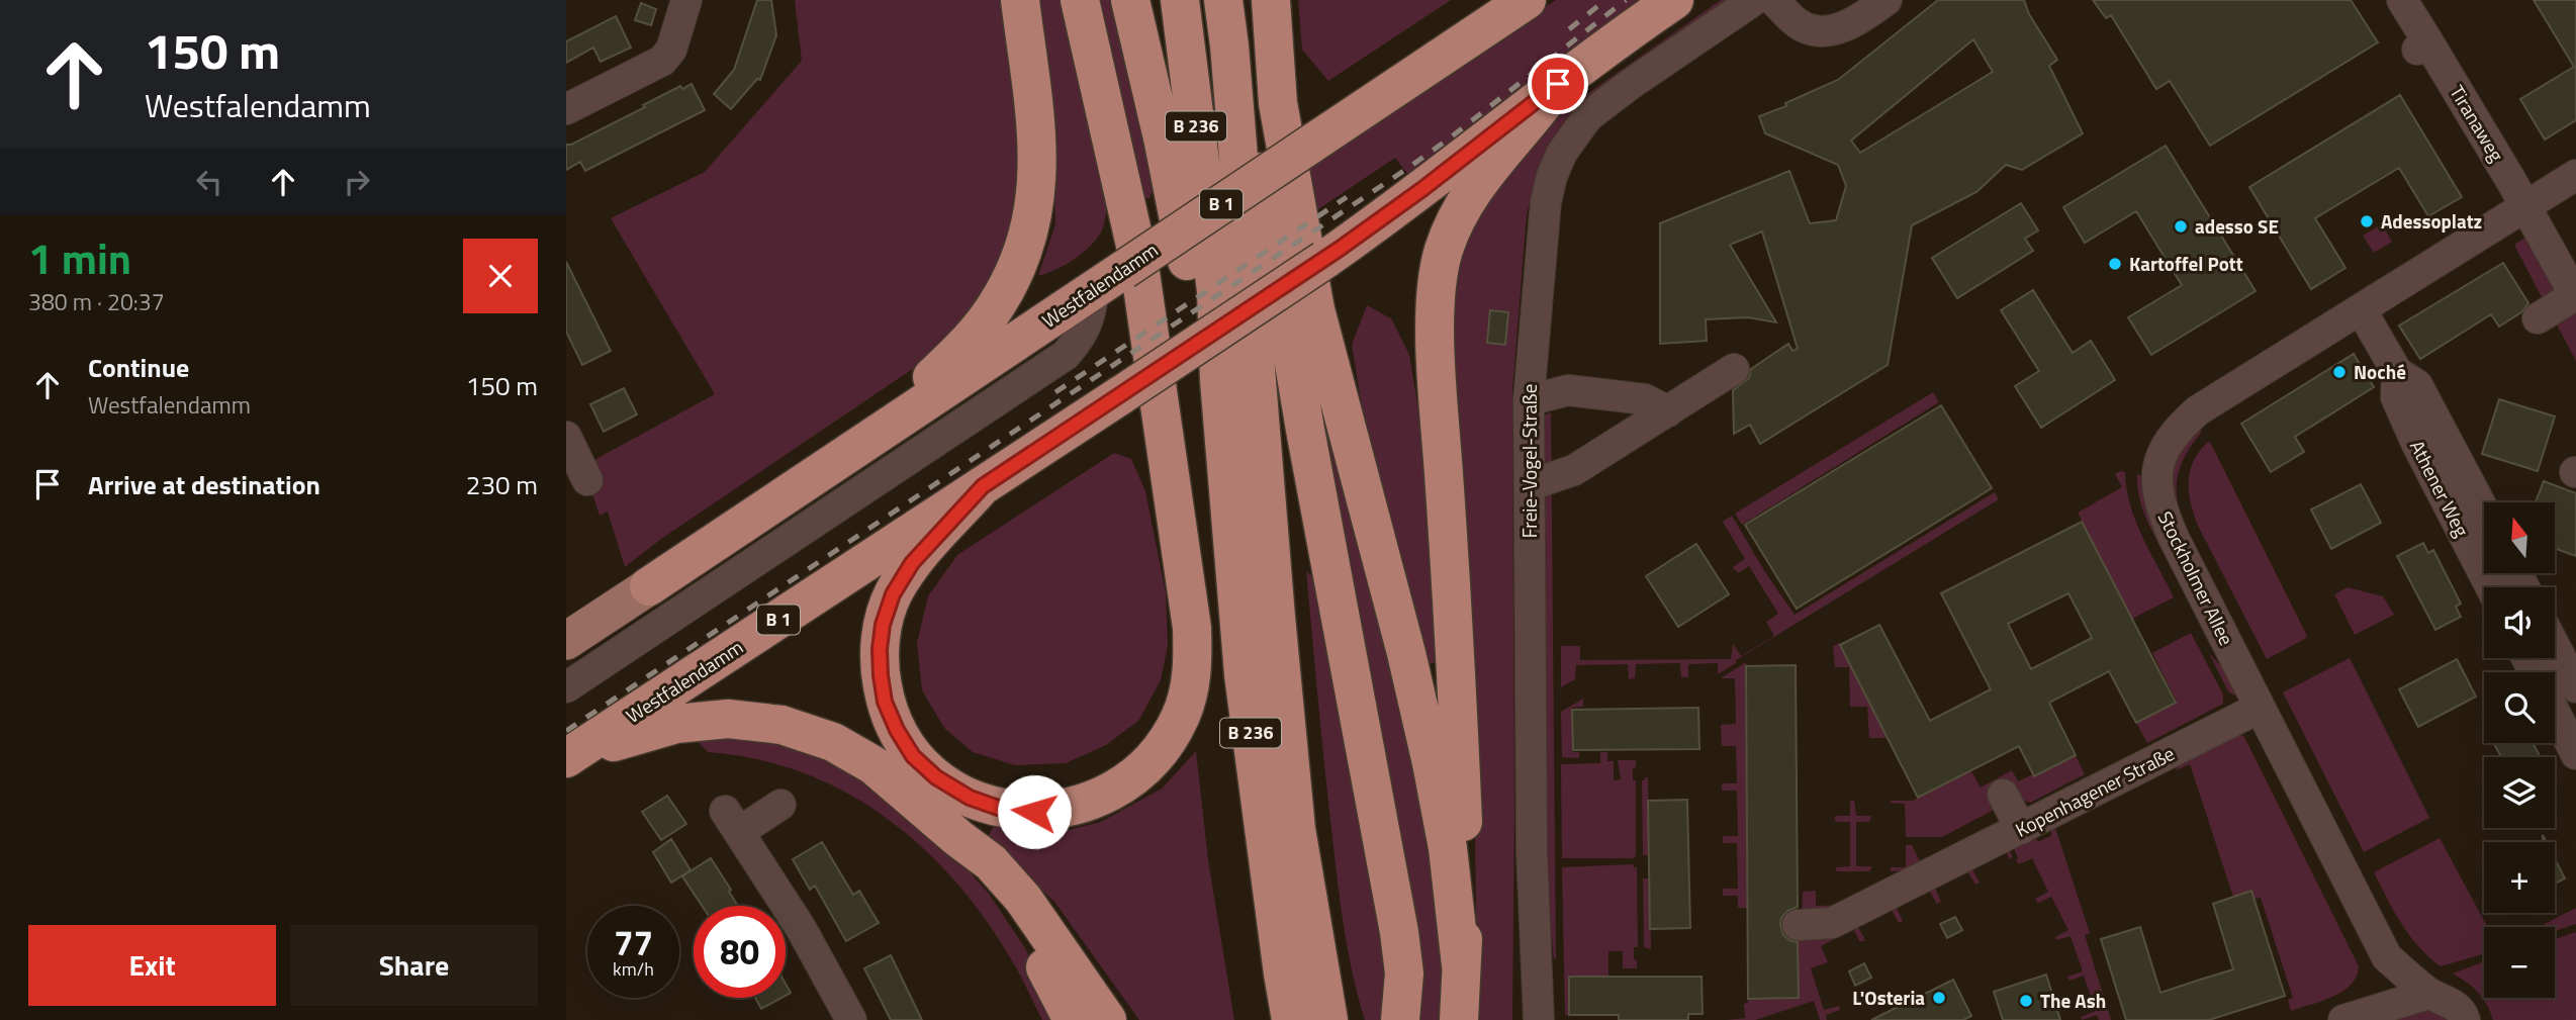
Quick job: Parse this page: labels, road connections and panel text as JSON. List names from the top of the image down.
{
  "streets": {
    "highway": ["B 236", "B 1", "Westfalendamm"],
    "street": [
      "Tiranaweg",
      "Freie-Vogel-Straße",
      "Athener Weg",
      "Stockholmer Allee",
      "Kopenhagener Straße"
    ]
  },
  "crossings": [
    ["Tiranaweg", "Stockholmer Allee"],
    ["Athener Weg", "Stockholmer Allee"],
    ["Stockholmer Allee", "Kopenhagener Straße"]
  ],
  "places": [
    "Adessoplatz",
    "adesso SE",
    "Kartoffel Pott",
    "Noché",
    "L'Osteria",
    "The Ash"
  ],
  "north": "top",
  "page": {
    "turn": ["150 m", "Westfalendamm"],
    "heading": ["1 min", "380 m · 20:37"],
    "list": [
      {
        "name": "Continue",
        "note": "Westfalendamm",
        "value": "150 m"
      },
      {
        "name": "Arrive at destination",
        "value": "230 m"
      }
    ],
    "map_buttons": ["+", "−"],
    "speed": "77 km/h",
    "limit": "80",
    "buttons": ["Exit", "Share"]
  }
}
